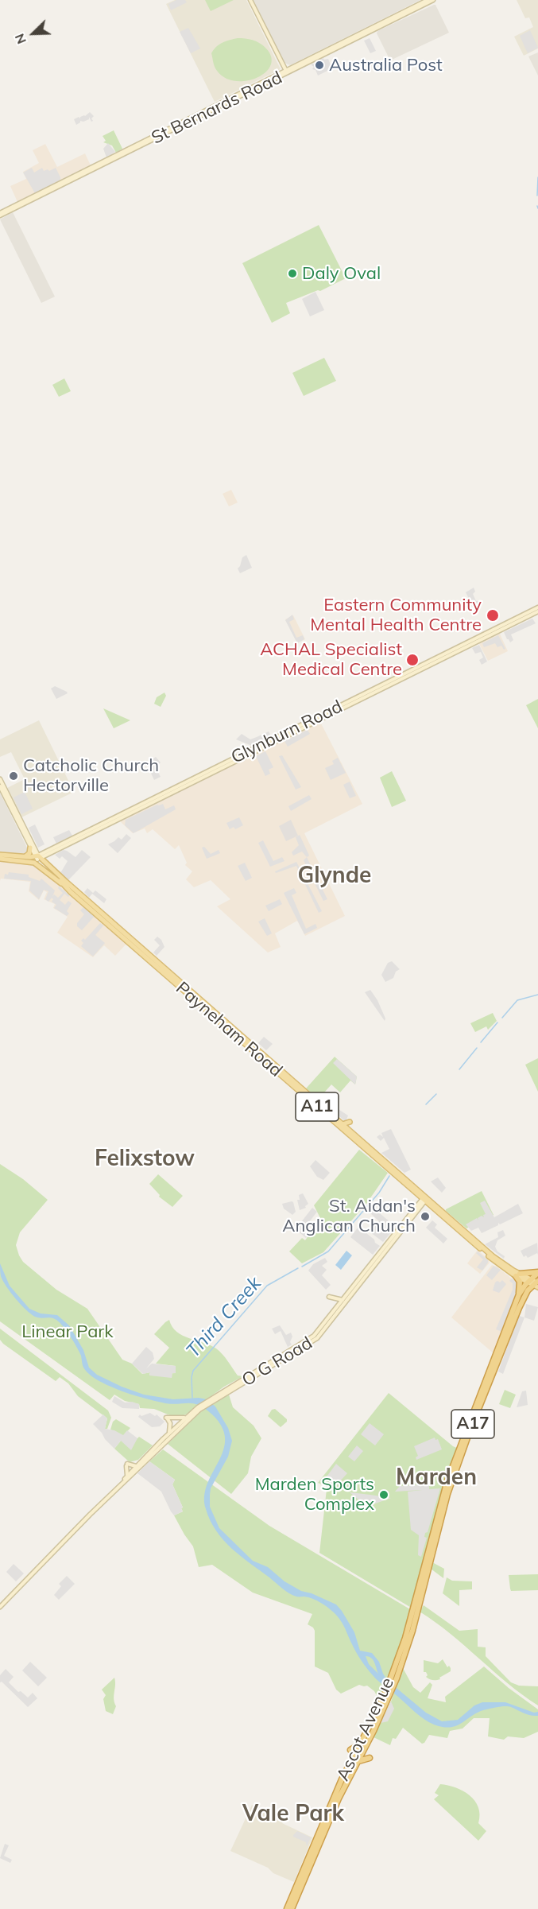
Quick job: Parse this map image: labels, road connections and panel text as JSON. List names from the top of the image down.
{
  "streets": {
    "highway": ["A17", "Ascot Avenue"],
    "main road": [
      "St Bernards Road",
      "Glynburn Road",
      "Payneham Road",
      "A11",
      "O G Road"
    ]
  },
  "crossings": [
    ["Glynburn Road", "Payneham Road"],
    ["Glynburn Road", "A11"],
    ["Payneham Road", "A11"],
    ["Payneham Road", "O G Road"],
    ["Payneham Road", "A17"],
    ["A17", "Ascot Avenue"]
  ],
  "districts": [
    "Glynde",
    "Felixstow",
    "Marden",
    "Vale Park"
  ],
  "water": ["Third Creek"],
  "parks": ["Linear Park"],
  "places": [
    "Australia Post",
    "Daly Oval",
    "Eastern Community Mental Health Centre",
    "ACHAL Specialist Medical Centre",
    "Catcholic Church Hectorville",
    "St. Aidan's Anglican Church",
    "Marden Sports Complex"
  ],
  "north": "bottom left"
}
